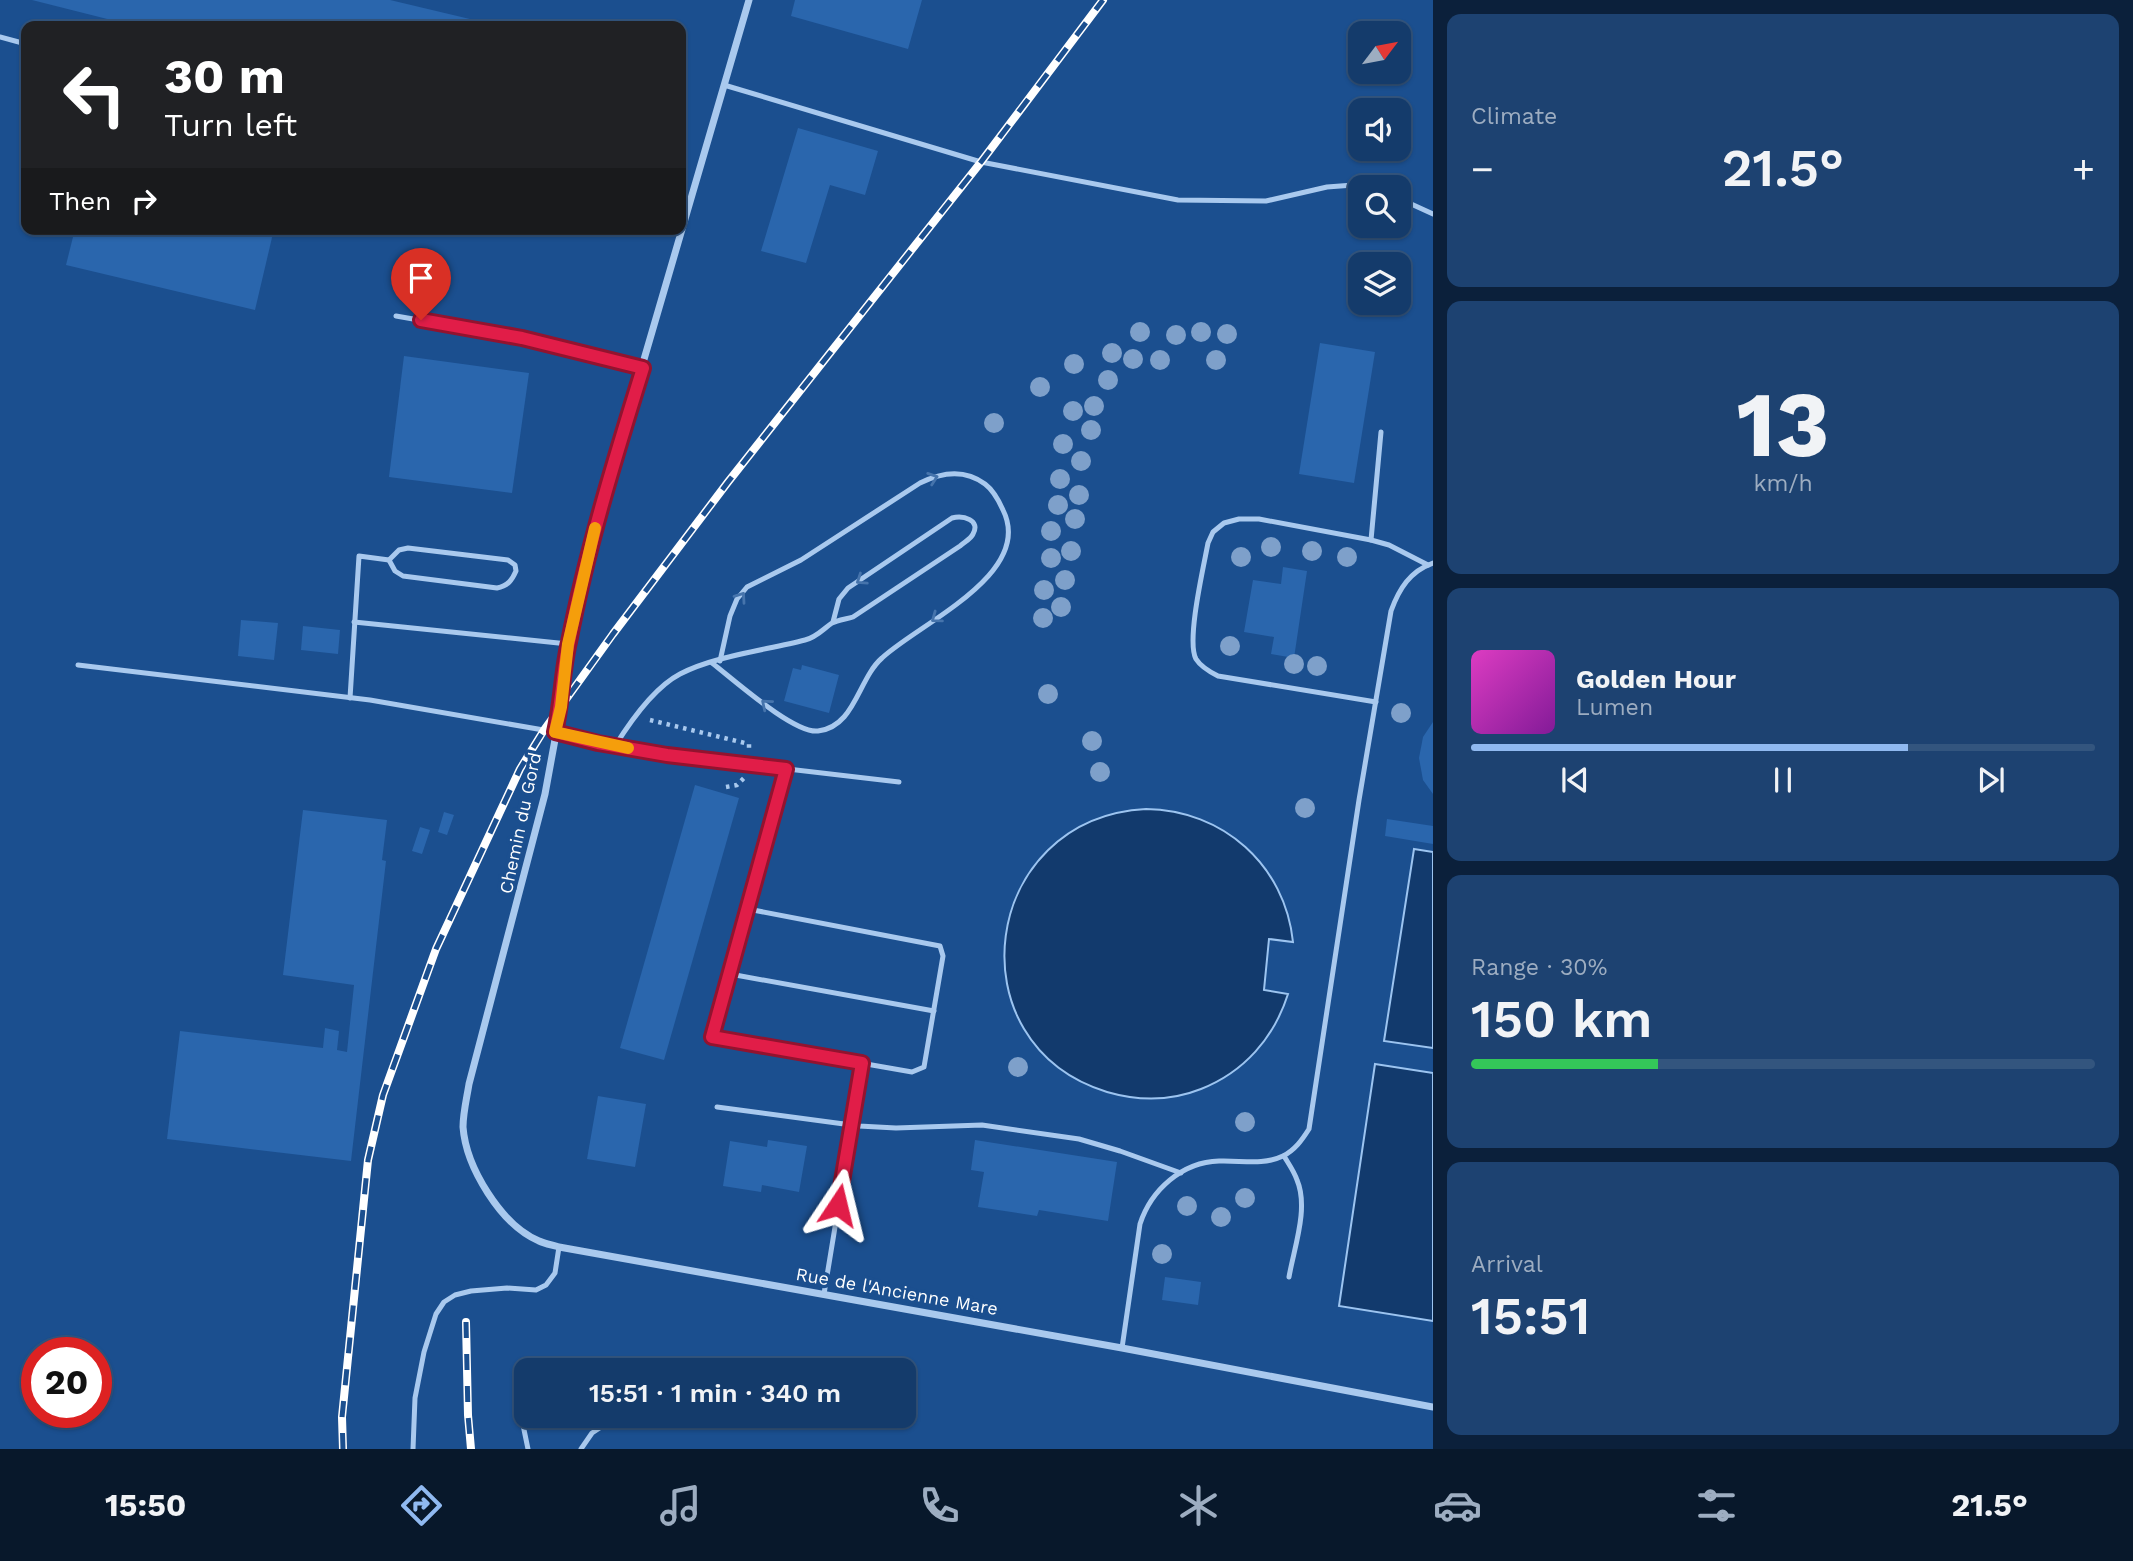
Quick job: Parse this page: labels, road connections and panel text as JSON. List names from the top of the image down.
{
  "streets": {
    "street": ["Chemin du Gord", "Rue de l'Ancienne Mare"]
  },
  "crossings": [
    ["Chemin du Gord", "Rue de l'Ancienne Mare"]
  ],
  "north": "top right",
  "page": {
    "tile": [
      "Climate",
      ["13", "km/h"],
      ["Range · 30%", "150 km"],
      ["Arrival", "15:51"]
    ],
    "turn": ["30 m", "Turn left"],
    "heat": ["−", "21.5°", "+"],
    "then": "Then",
    "song": ["Golden Hour", "Lumen"],
    "limit": "20",
    "trip": "15:51 · 1 min · 340 m",
    "tabs": ["15:50", "21.5°"]
  }
}
